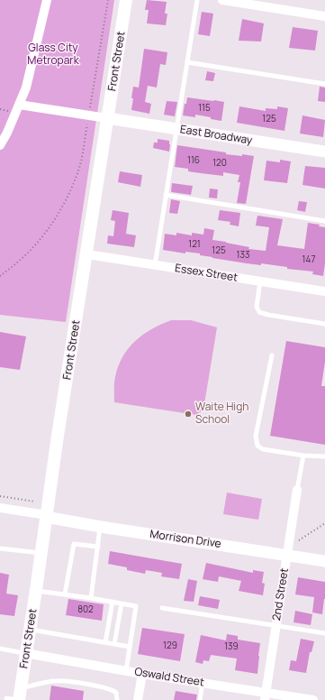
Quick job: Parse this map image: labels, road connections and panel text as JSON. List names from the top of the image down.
{
  "streets": {
    "main road": ["Front Street"],
    "street": [
      "East Broadway",
      "Essex Street",
      "Morrison Drive",
      "2nd Street",
      "Oswald Street"
    ]
  },
  "crossings": [
    ["Front Street", "East Broadway"],
    ["Front Street", "Essex Street"],
    ["Front Street", "Morrison Drive"],
    ["Front Street", "Oswald Street"],
    ["Morrison Drive", "2nd Street"],
    ["2nd Street", "Oswald Street"]
  ],
  "parks": ["Glass City Metropark"],
  "places": ["Waite High School"],
  "house_numbers": [
    "115",
    "125",
    "116",
    "120",
    "121",
    "125",
    "133",
    "147",
    "802",
    "129",
    "139"
  ]
}
